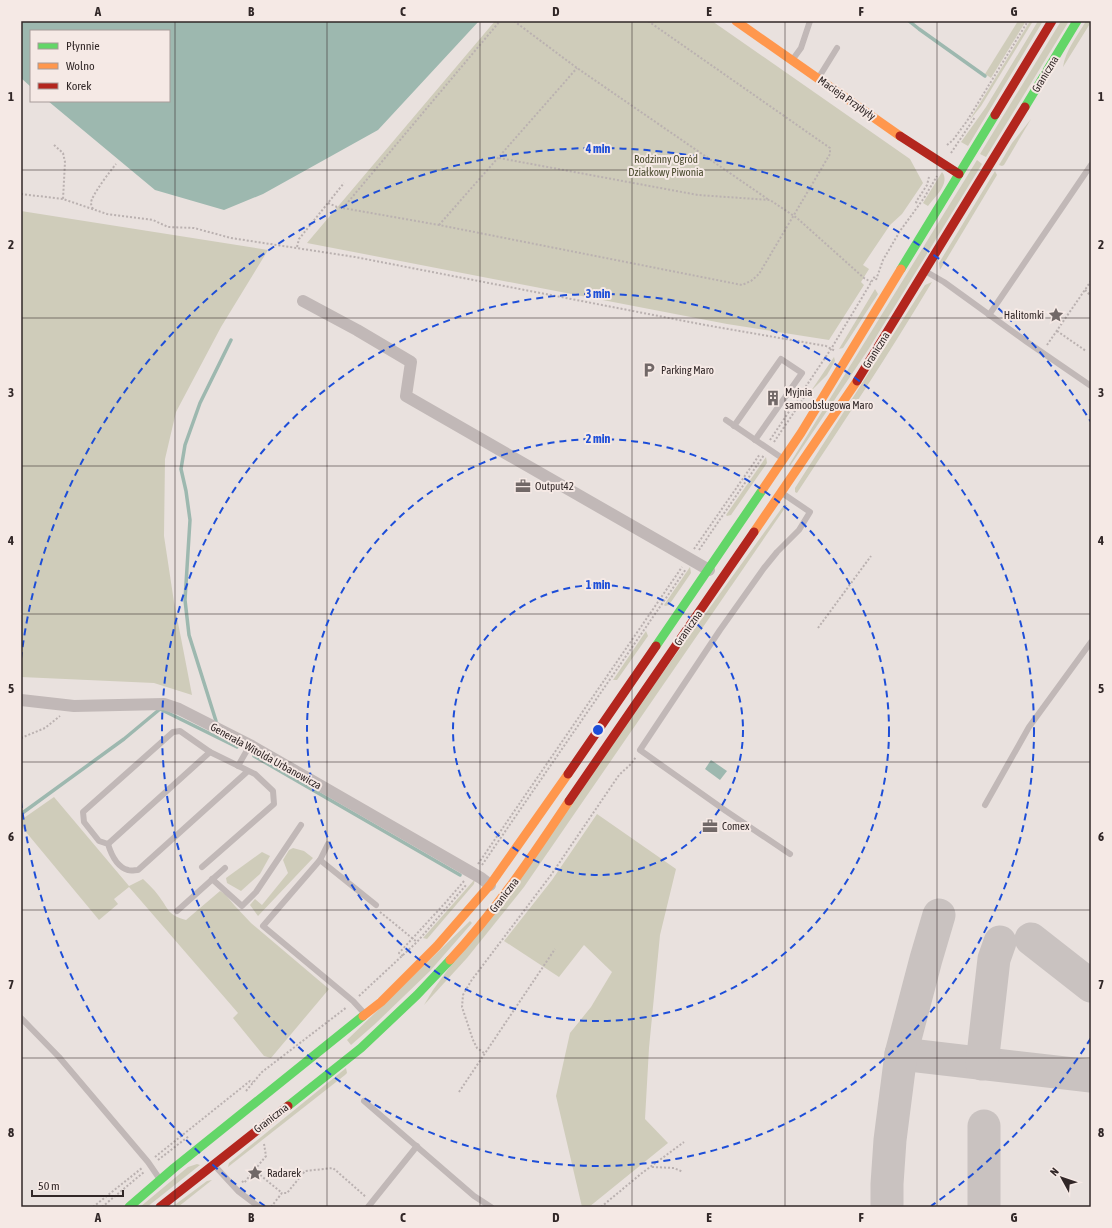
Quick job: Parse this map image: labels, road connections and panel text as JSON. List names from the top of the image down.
{
  "streets": {
    "main road": ["Graniczna", "Macieja Przybyły"],
    "street": ["Generała Witolda Urbanowicza"]
  },
  "crossings": [
    ["Graniczna", "Macieja Przybyły"],
    ["Graniczna", "Generała Witolda Urbanowicza"]
  ],
  "parks": ["Rodzinny Ogród Działkowy Piwonia"],
  "places": {
    "place": ["Halitomki", "Radarek"],
    "parking": ["Parking Maro"],
    "building": ["Myjnia samoobsługowa Maro"],
    "office": ["Output42", "Comex"]
  },
  "legend": ["Płynnie", "Wolno", "Korek"],
  "scale_bar": "50 m",
  "north": "top left",
  "grid": {
    "columns": [
      "A",
      "B",
      "C",
      "D",
      "E",
      "F",
      "G"
    ],
    "rows": [
      "1",
      "2",
      "3",
      "4",
      "5",
      "6",
      "7",
      "8"
    ]
  },
  "rings": [
    "4 min",
    "3 min",
    "2 min",
    "1 min"
  ]
}
